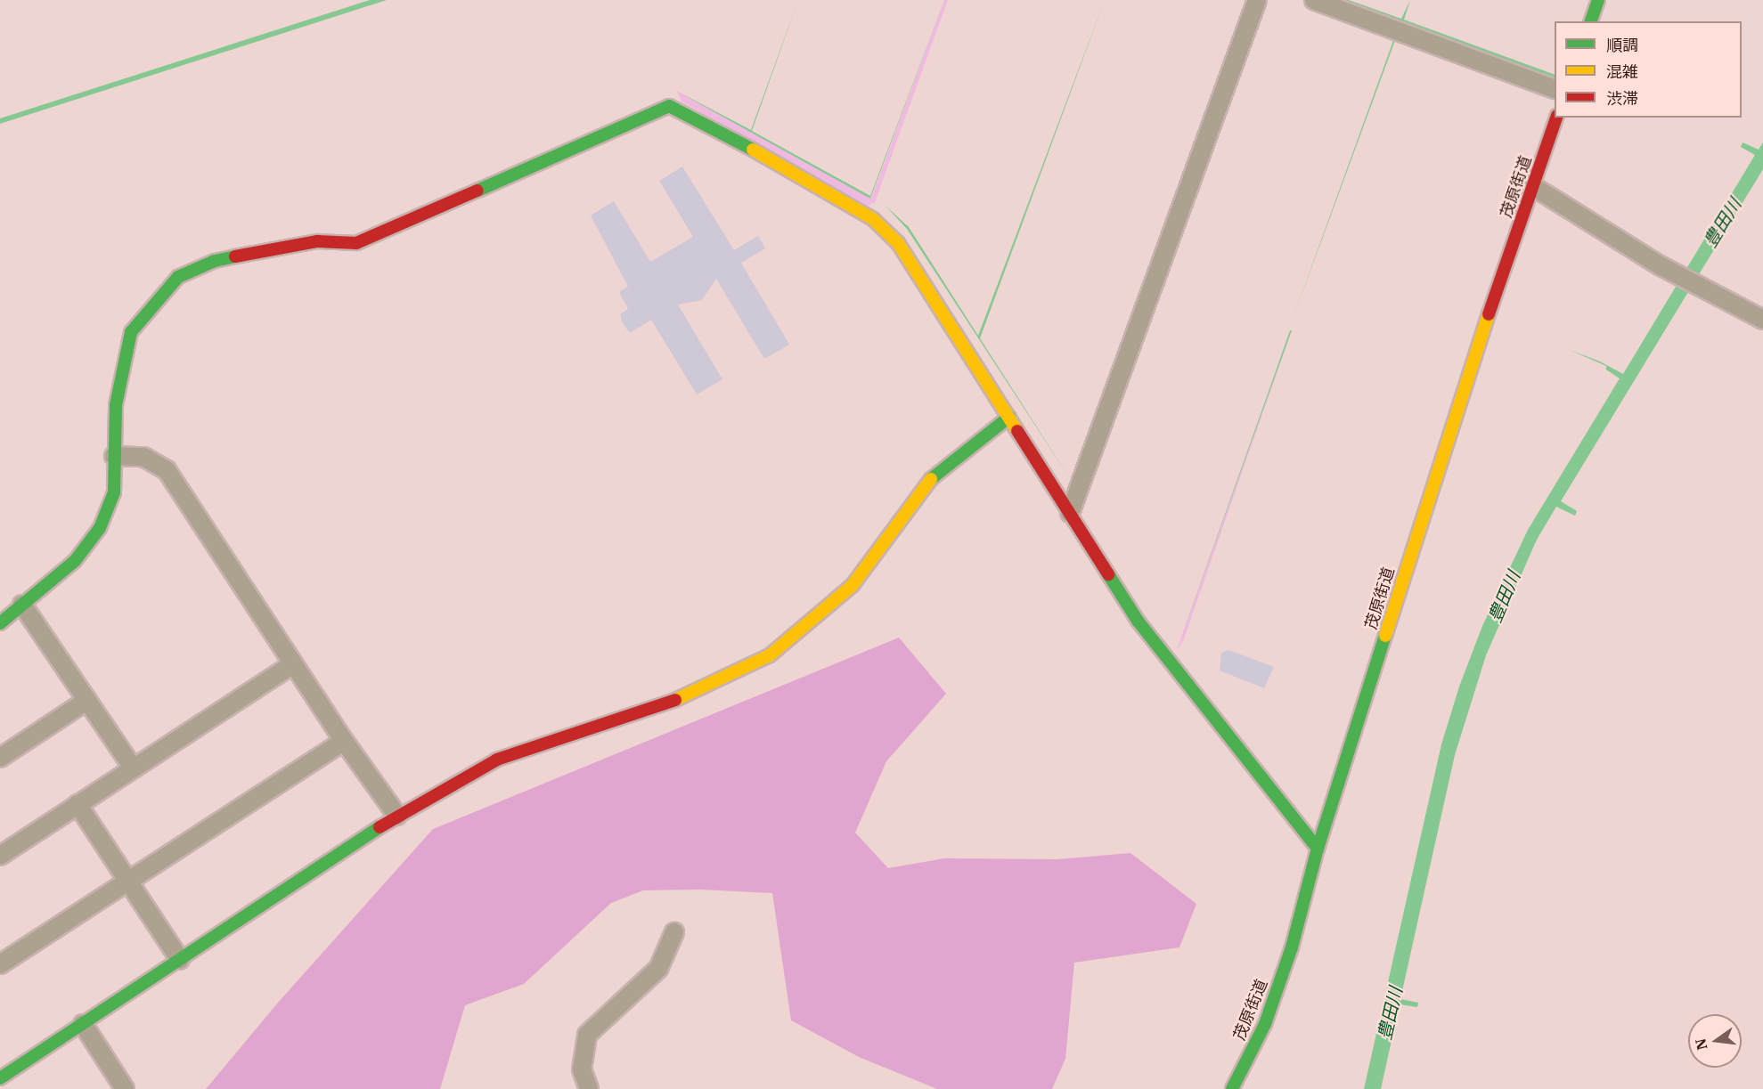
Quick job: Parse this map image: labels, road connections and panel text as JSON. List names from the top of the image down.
{
  "streets": {
    "street": ["茂原街道"]
  },
  "water": ["豊田川"],
  "legend": ["順調", "混雑", "渋滞"],
  "north": "left"
}
